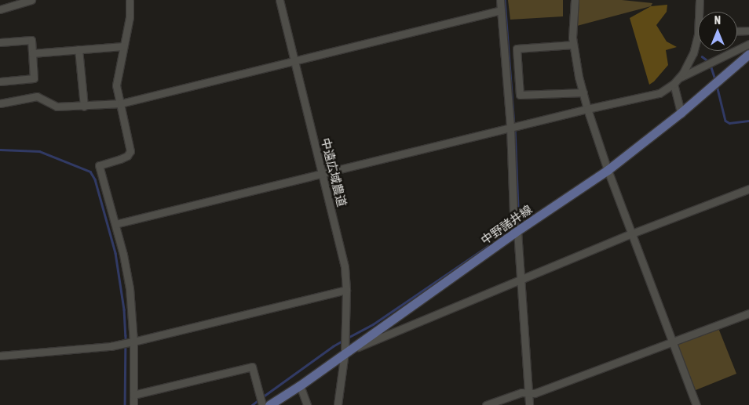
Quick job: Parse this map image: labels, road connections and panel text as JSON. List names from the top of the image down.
{
  "streets": {
    "main road": ["中野諸井線"],
    "street": ["中遠広域農道"]
  },
  "crossings": [
    ["中遠広域農道", "中野諸井線"]
  ],
  "north": "top"
}
